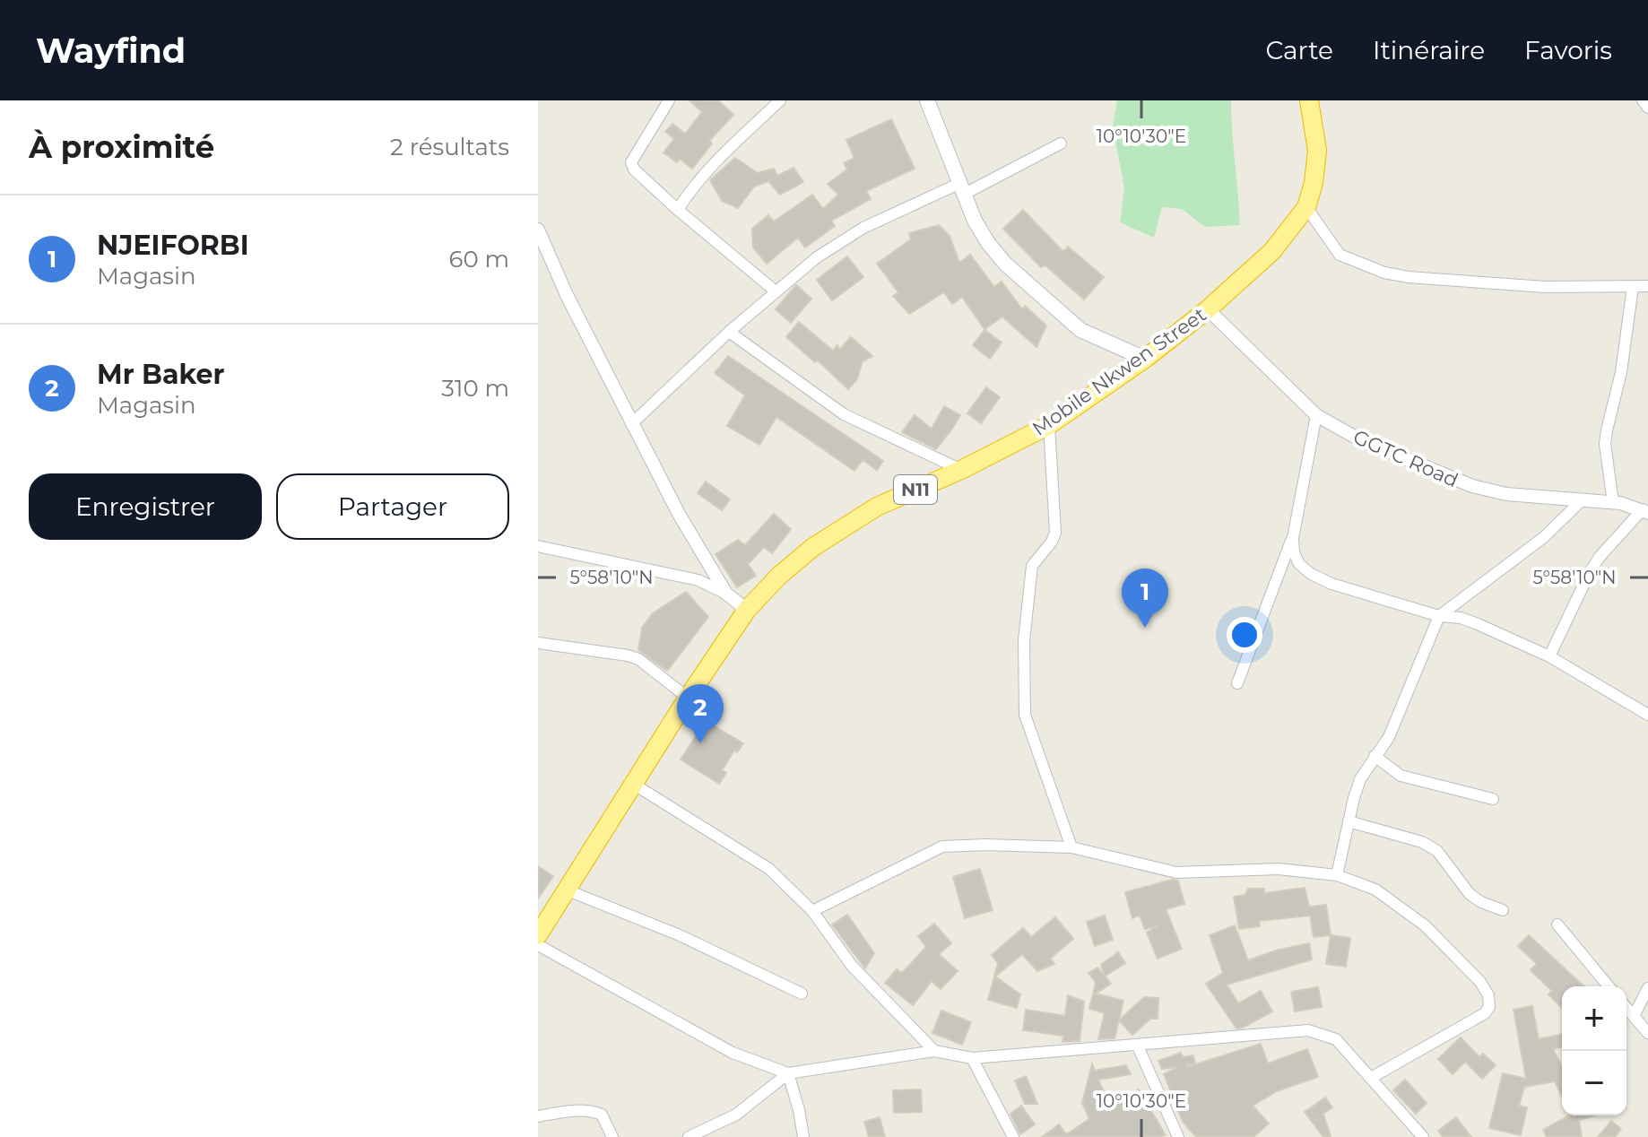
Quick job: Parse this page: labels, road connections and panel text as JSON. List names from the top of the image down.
{
  "streets": {
    "highway": ["Mobile Nkwen Street", "N11"],
    "street": ["GGTC Road"]
  },
  "crossings": [
    ["Mobile Nkwen Street", "GGTC Road"]
  ],
  "page": {
    "header": "Wayfind",
    "nav": ["Carte", "Itinéraire", "Favoris"],
    "heading": ["À proximité", "2 résultats"],
    "list": [
      {
        "mark": "1",
        "name": "NJEIFORBI",
        "note": "Magasin",
        "value": "60 m"
      },
      {
        "mark": "2",
        "name": "Mr Baker",
        "note": "Magasin",
        "value": "310 m"
      }
    ],
    "buttons": ["Enregistrer", "Partager"],
    "pins": ["1", "2"],
    "map_buttons": ["+", "−"]
  },
  "coordinates": ["10°10'30\"E", "5°58'10\"N"]
}
